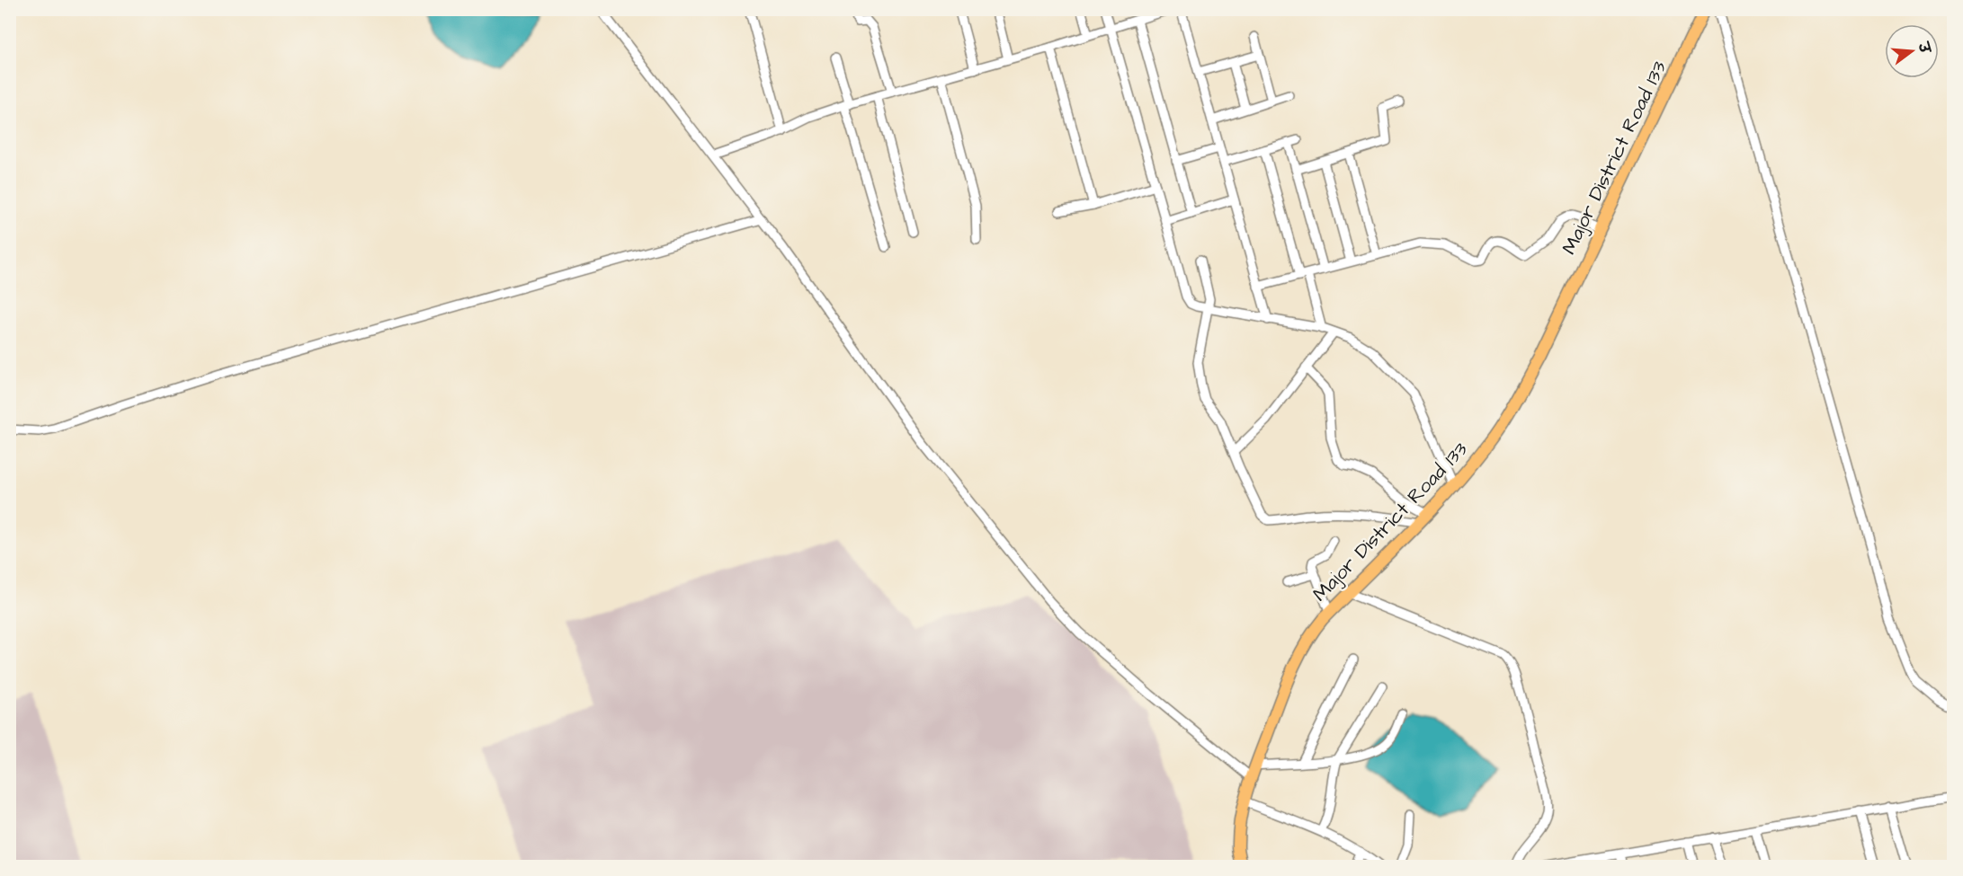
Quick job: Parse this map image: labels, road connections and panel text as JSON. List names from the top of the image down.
{
  "streets": {
    "main road": ["Major District Road 133"]
  },
  "north": "right"
}
